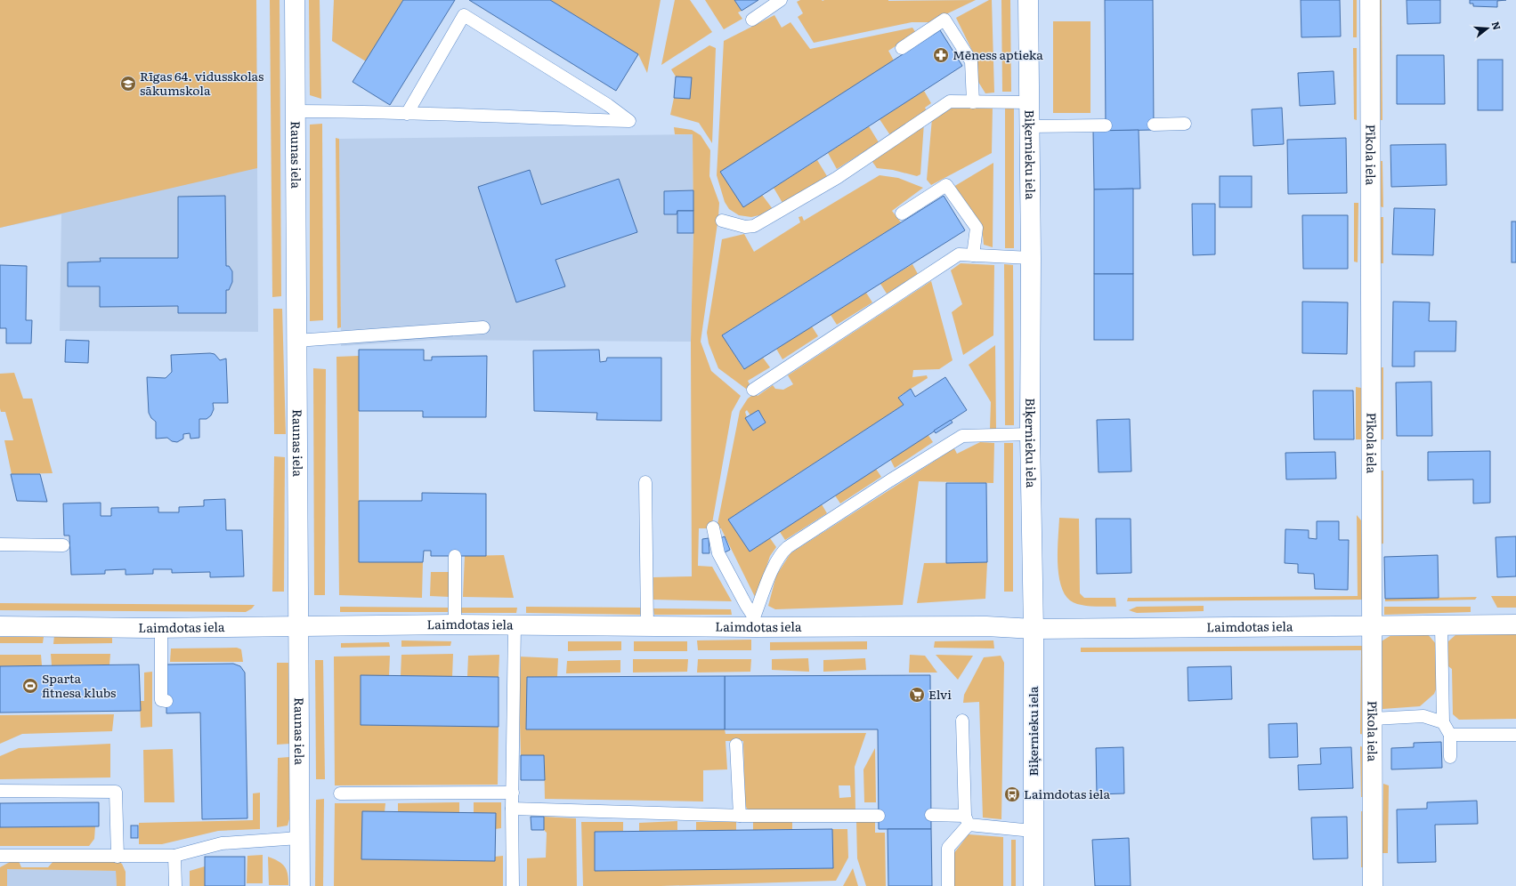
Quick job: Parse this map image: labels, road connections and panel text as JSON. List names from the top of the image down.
{
  "streets": {
    "street": [
      "Raunas iela",
      "Biķernieku iela",
      "Pīkola iela",
      "Laimdotas iela"
    ]
  },
  "crossings": [
    ["Raunas iela", "Laimdotas iela"],
    ["Biķernieku iela", "Laimdotas iela"],
    ["Pīkola iela", "Laimdotas iela"]
  ],
  "places": {
    "pharmacy": ["Mēness aptieka"],
    "school or university": ["Rīgas 64. vidusskolas sākumskola"],
    "sports": ["Sparta fitnesa klubs"],
    "supermarket": ["Elvi"],
    "bus stop": ["Laimdotas iela"]
  },
  "north": "right"
}
